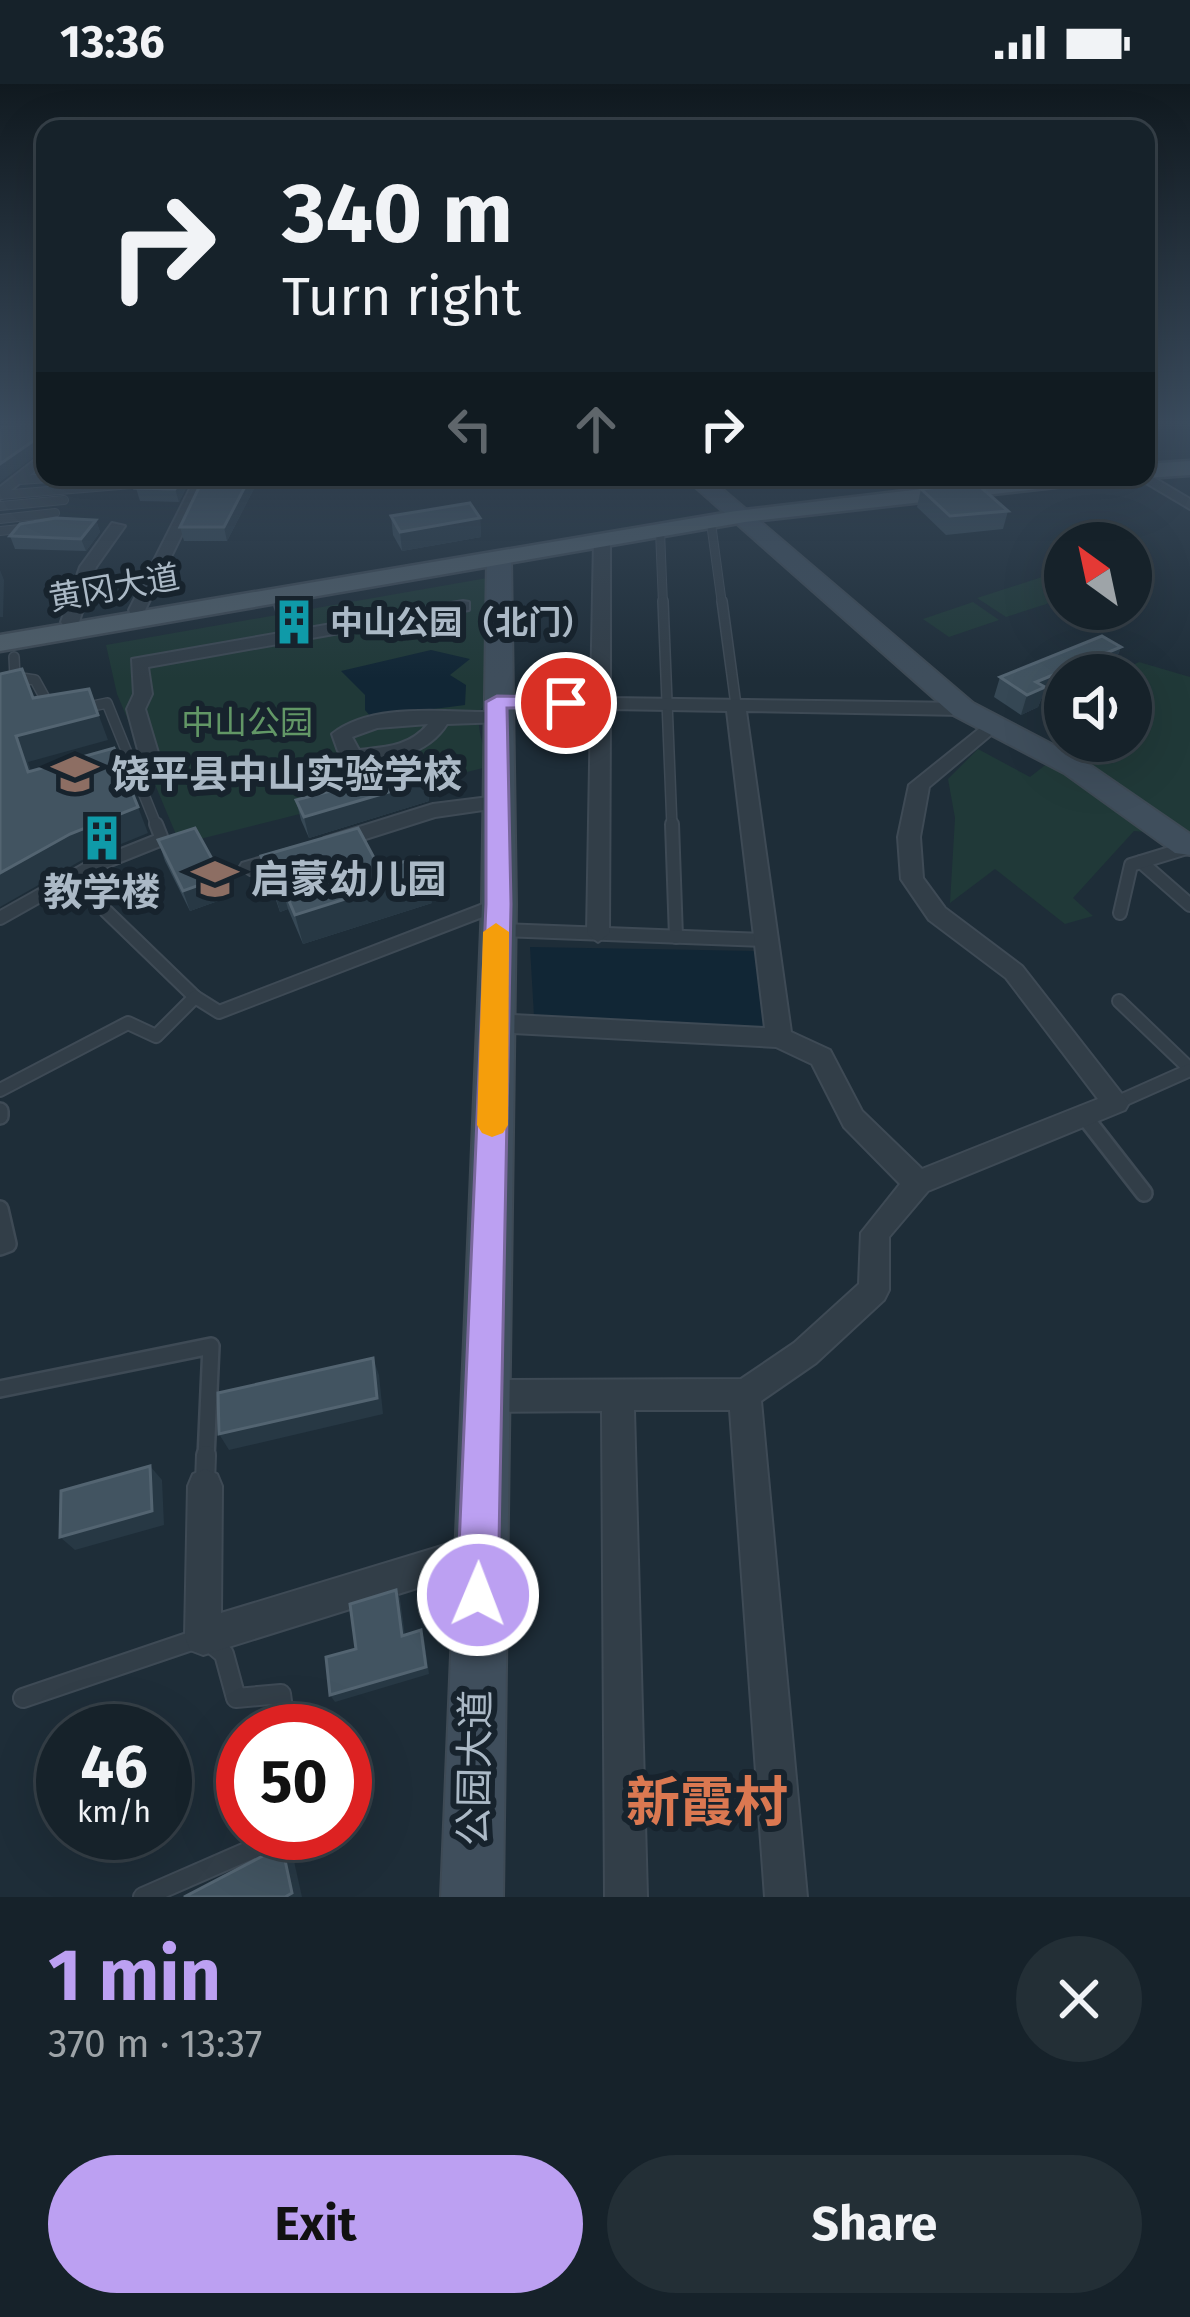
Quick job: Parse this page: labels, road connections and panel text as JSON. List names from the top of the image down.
{
  "streets": {
    "main road": ["黄冈大道", "公园大道"]
  },
  "districts": ["新霞村"],
  "parks": ["中山公园"],
  "places": {
    "building": ["中山公园（北门）", "教学楼"],
    "school or university": ["饶平县中山实验学校", "启蒙幼儿园"]
  },
  "north": "top left",
  "page": {
    "status": "13:36",
    "turn": ["340 m", "Turn right"],
    "speed": "46 km/h",
    "limit": "50",
    "heading": ["1 min", "370 m · 13:37"],
    "buttons": ["Exit", "Share"]
  }
}
